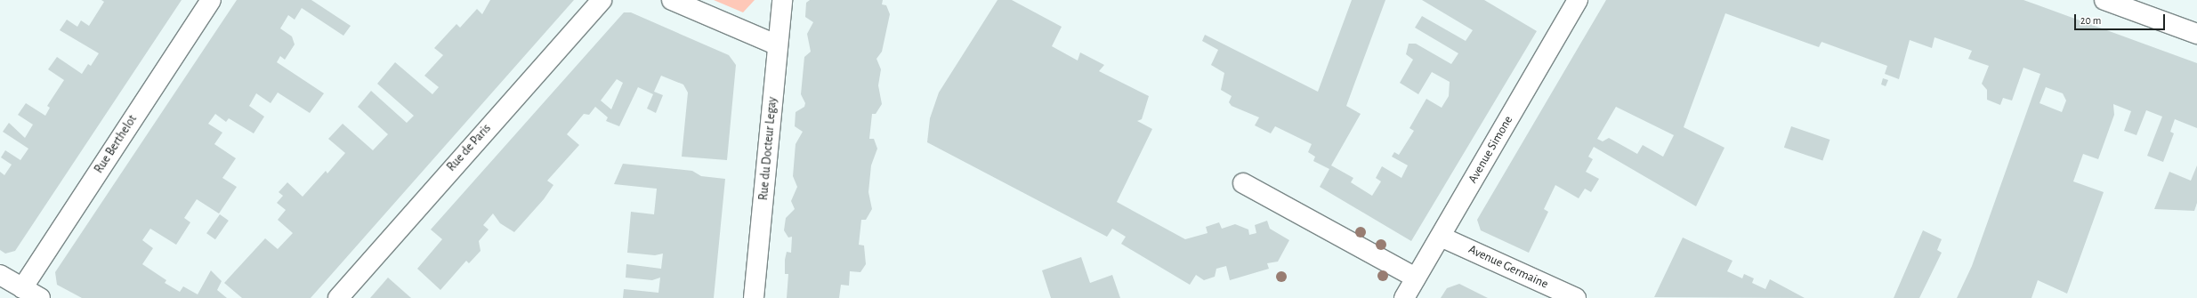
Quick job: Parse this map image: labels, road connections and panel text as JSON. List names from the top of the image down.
{
  "streets": {
    "street": [
      "Rue Berthelot",
      "Rue de Paris",
      "Rue du Docteur Legay",
      "Avenue Simone",
      "Avenue Germaine"
    ]
  },
  "crossings": [
    ["Avenue Simone", "Avenue Germaine"]
  ],
  "scale_bar": "20 m"
}
